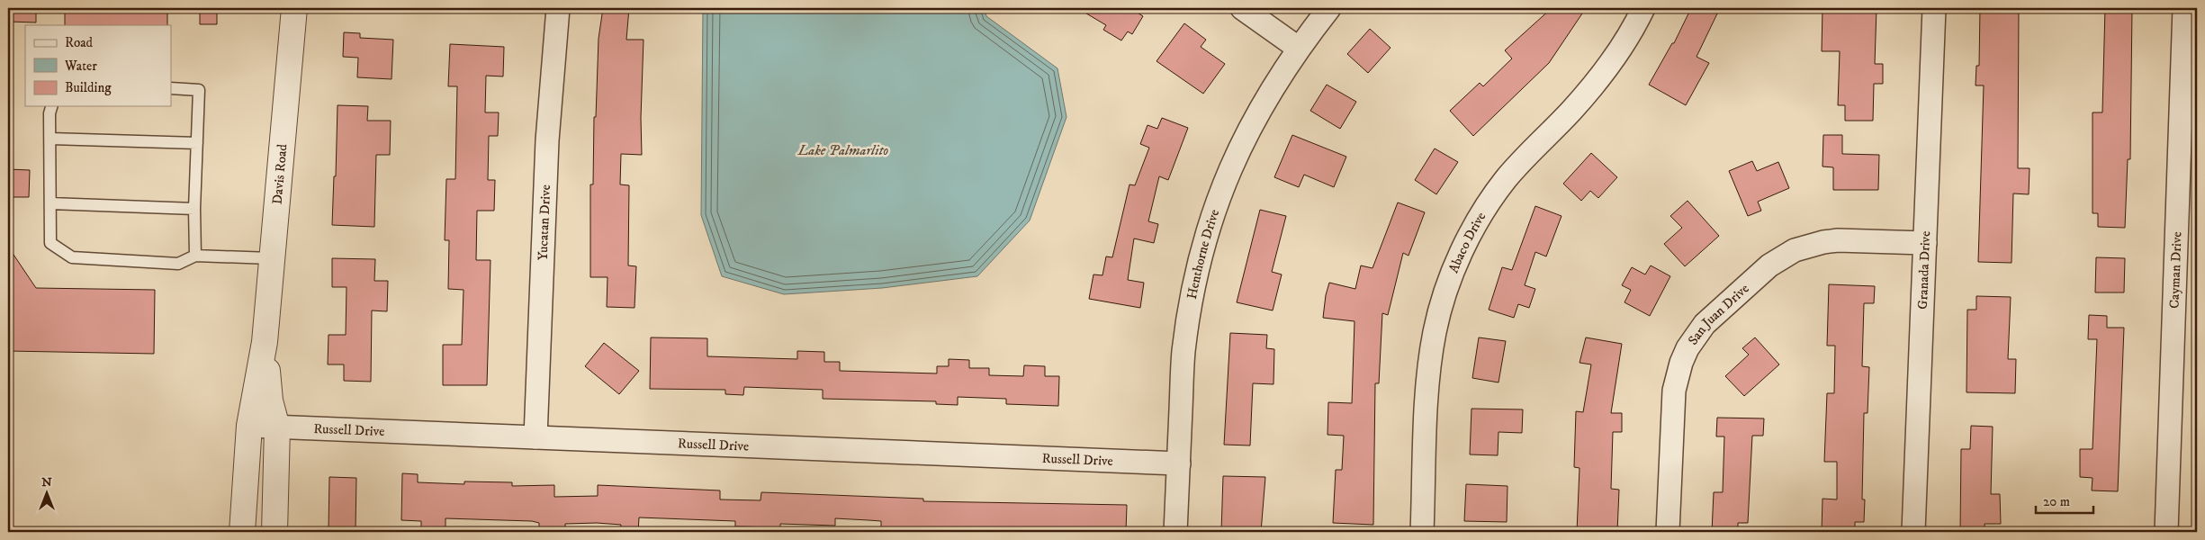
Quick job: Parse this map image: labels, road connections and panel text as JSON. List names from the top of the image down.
{
  "streets": {
    "street": [
      "Davis Road",
      "Yucatan Drive",
      "Abaco Drive",
      "Henthorne Drive",
      "Granada Drive",
      "Cayman Drive",
      "San Juan Drive",
      "Russell Drive"
    ]
  },
  "crossings": [
    ["Davis Road", "Russell Drive"],
    ["Yucatan Drive", "Russell Drive"],
    ["Henthorne Drive", "Russell Drive"],
    ["Granada Drive", "San Juan Drive"]
  ],
  "water": ["Lake Palmarlito"],
  "legend": ["Road", "Water", "Building"],
  "scale_bar": "20 m",
  "north": "top"
}
